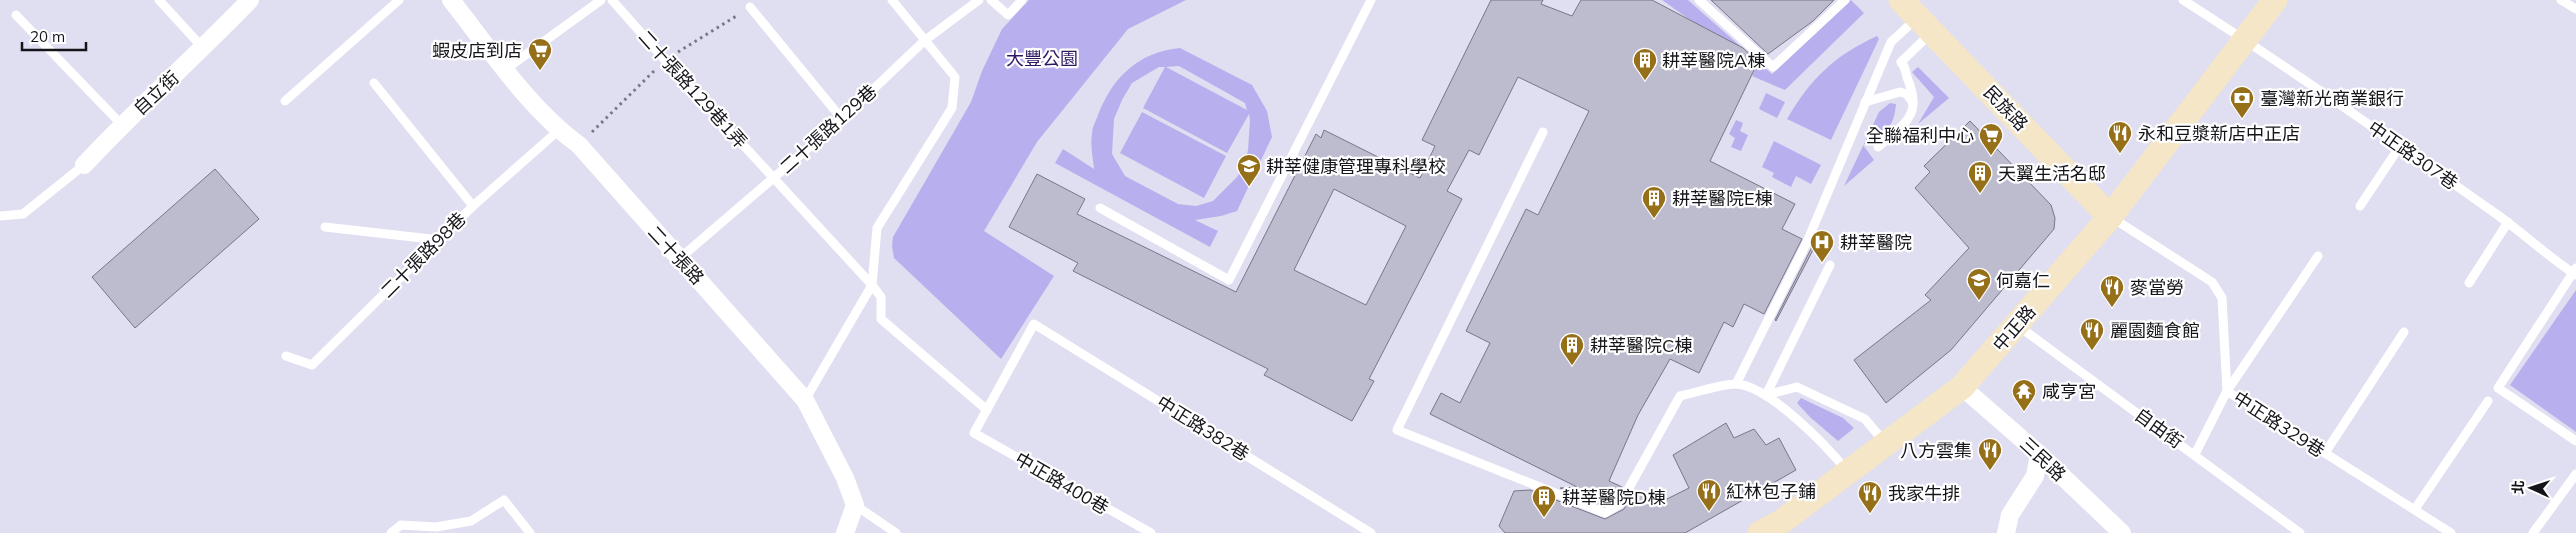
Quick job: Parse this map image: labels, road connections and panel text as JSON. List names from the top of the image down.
{
  "streets": {
    "street": [
      "自立街",
      "民族路",
      "二十張路",
      "中正路",
      "三民路"
    ],
    "lane": [
      "二十張路129巷1弄",
      "二十張路129巷",
      "中正路307巷",
      "二十張路98巷",
      "中正路329巷",
      "中正路382巷",
      "自由街",
      "中正路400巷"
    ]
  },
  "crossings": [
    ["二十張路129巷1弄", "二十張路129巷"],
    ["民族路", "中正路"],
    ["民族路", "中正路329巷"],
    ["二十張路129巷", "二十張路"],
    ["中正路307巷", "中正路"],
    ["二十張路98巷", "二十張路"],
    ["中正路", "中正路329巷"],
    ["中正路", "自由街"],
    ["中正路", "三民路"],
    ["中正路382巷", "中正路400巷"]
  ],
  "parks": ["大豐公園"],
  "places": {
    "supermarket": ["蝦皮店到店", "全聯福利中心"],
    "building": [
      "耕莘醫院A棟",
      "天翼生活名邸",
      "耕莘醫院E棟",
      "耕莘醫院C棟",
      "耕莘醫院D棟"
    ],
    "bank": ["臺灣新光商業銀行"],
    "restaurant": [
      "永和豆漿新店中正店",
      "麥當勞",
      "麗園麵食館",
      "八方雲集",
      "紅林包子鋪",
      "我家牛排"
    ],
    "school or university": ["耕莘健康管理專科學校", "何嘉仁"],
    "hospital": ["耕莘醫院"],
    "temple": ["咸亨宮"]
  },
  "scale_bar": "20 m",
  "north": "left"
}
